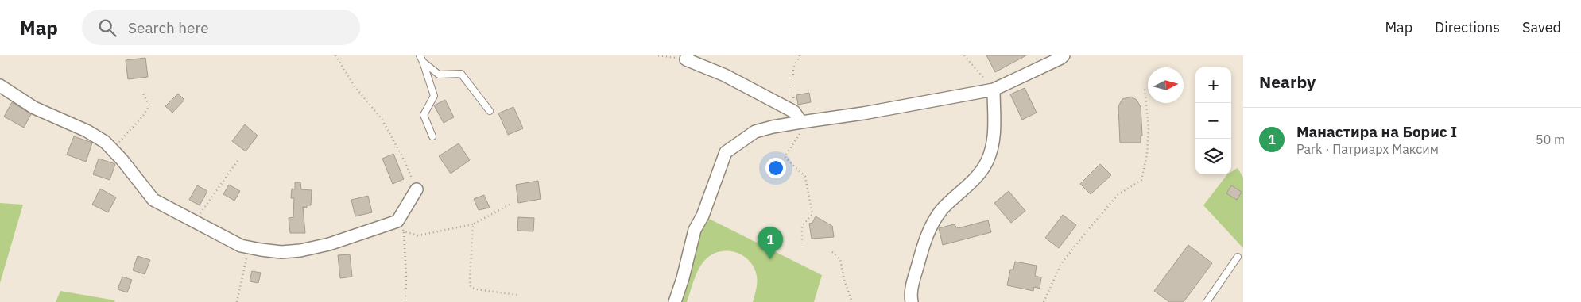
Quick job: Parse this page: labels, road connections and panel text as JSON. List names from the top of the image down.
{
  "north": "right",
  "page": {
    "header": "Map",
    "search": "Search here",
    "nav": ["Map", "Directions", "Saved"],
    "heading": "Nearby",
    "map_buttons": ["+", "−"],
    "list": [
      {
        "mark": "1",
        "name": "Манастира на Борис І",
        "note": "Park · Патриарх Максим",
        "value": "50 m"
      }
    ],
    "pins": "1"
  }
}
